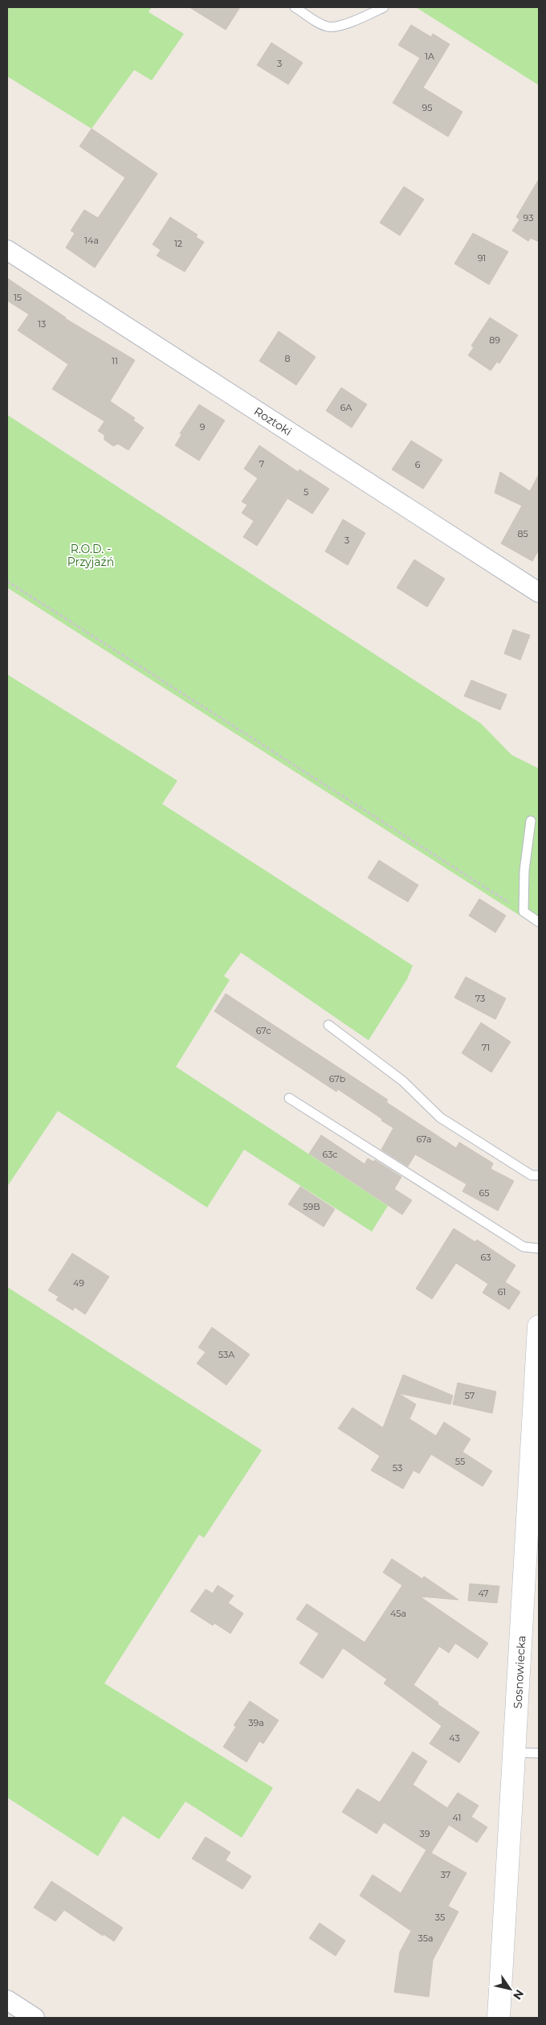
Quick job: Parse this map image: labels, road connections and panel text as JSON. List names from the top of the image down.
{
  "streets": {
    "street": ["Roztoki", "Sosnowiecka"]
  },
  "parks": ["R.O.D. - Przyjaźń"],
  "house_numbers": [
    "1A",
    "3",
    "95",
    "93",
    "14a",
    "12",
    "91",
    "15",
    "13",
    "89",
    "8",
    "11",
    "6A",
    "9",
    "7",
    "6",
    "5",
    "85",
    "3",
    "73",
    "67c",
    "71",
    "67b",
    "67a",
    "63c",
    "65",
    "59B",
    "63",
    "49",
    "61",
    "53A",
    "57",
    "55",
    "53",
    "47",
    "45a",
    "39a",
    "43",
    "41",
    "39",
    "37",
    "35",
    "35a"
  ],
  "north": "bottom right"
}
